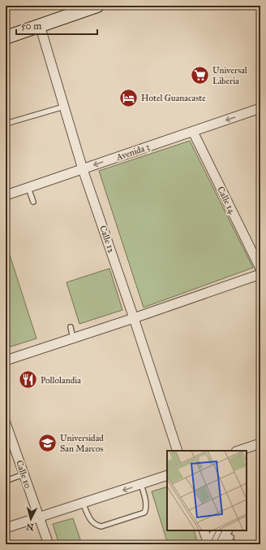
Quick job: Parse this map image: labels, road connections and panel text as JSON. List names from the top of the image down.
{
  "streets": {
    "street": [
      "Avenida 3",
      "Calle 14",
      "Calle 12",
      "Calle 10"
    ]
  },
  "crossings": [
    ["Avenida 3", "Calle 14"],
    ["Avenida 3", "Calle 12"]
  ],
  "one_way": ["Avenida 3"],
  "places": {
    "supermarket": ["Universal Liberia"],
    "hotel": ["Hotel Guanacaste"],
    "restaurant": ["Pollolandia"],
    "school or university": ["Universidad San Marcos"]
  },
  "scale_bar": "50 m",
  "north": "bottom"
}
